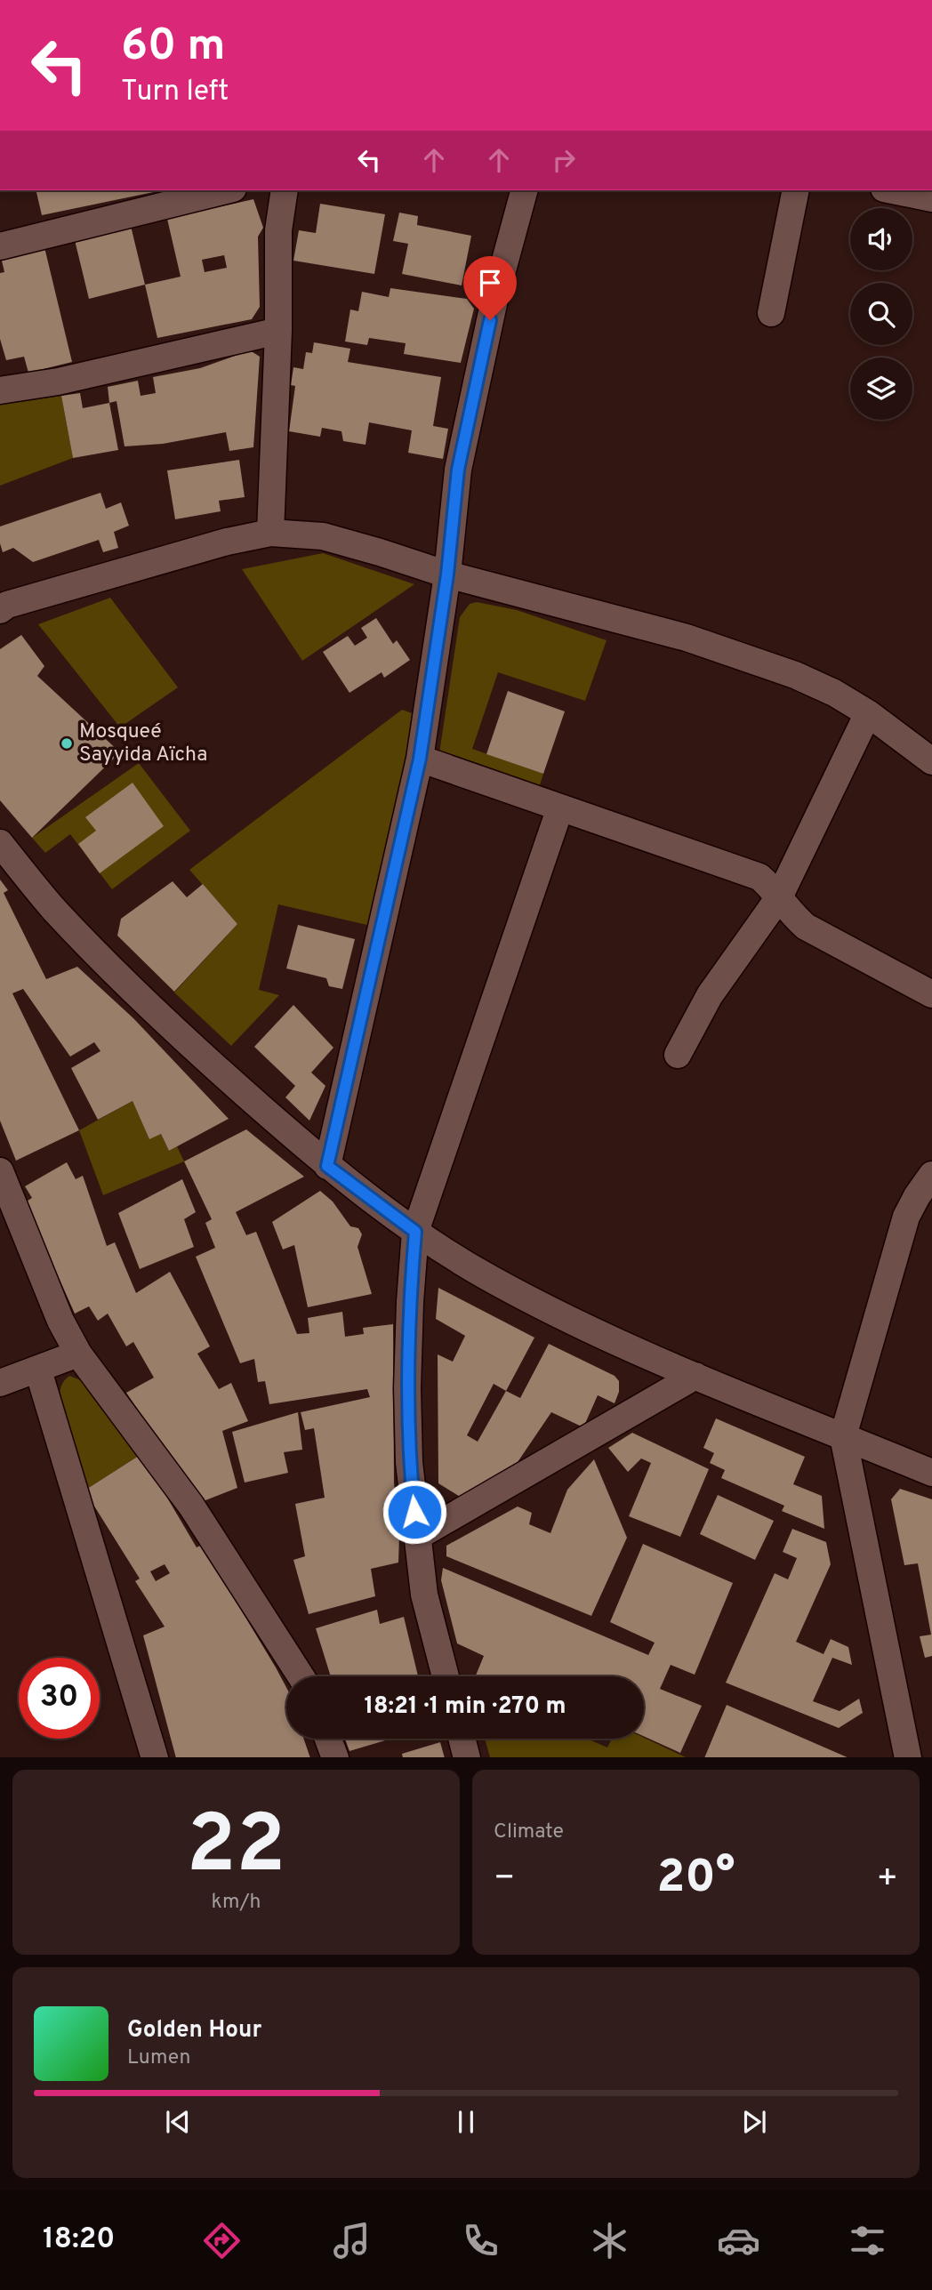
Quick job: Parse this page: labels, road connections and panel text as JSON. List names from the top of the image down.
{
  "places": ["Mosqueé Sayyida Aïcha"],
  "page": {
    "turn": ["60 m", "Turn left"],
    "limit": "30",
    "trip": "18:21 · 1 min · 270 m",
    "tile": [
      ["22", "km/h"],
      "Climate"
    ],
    "heat": ["−", "20°", "+"],
    "song": ["Golden Hour", "Lumen"],
    "tabs": "18:20"
  }
}
